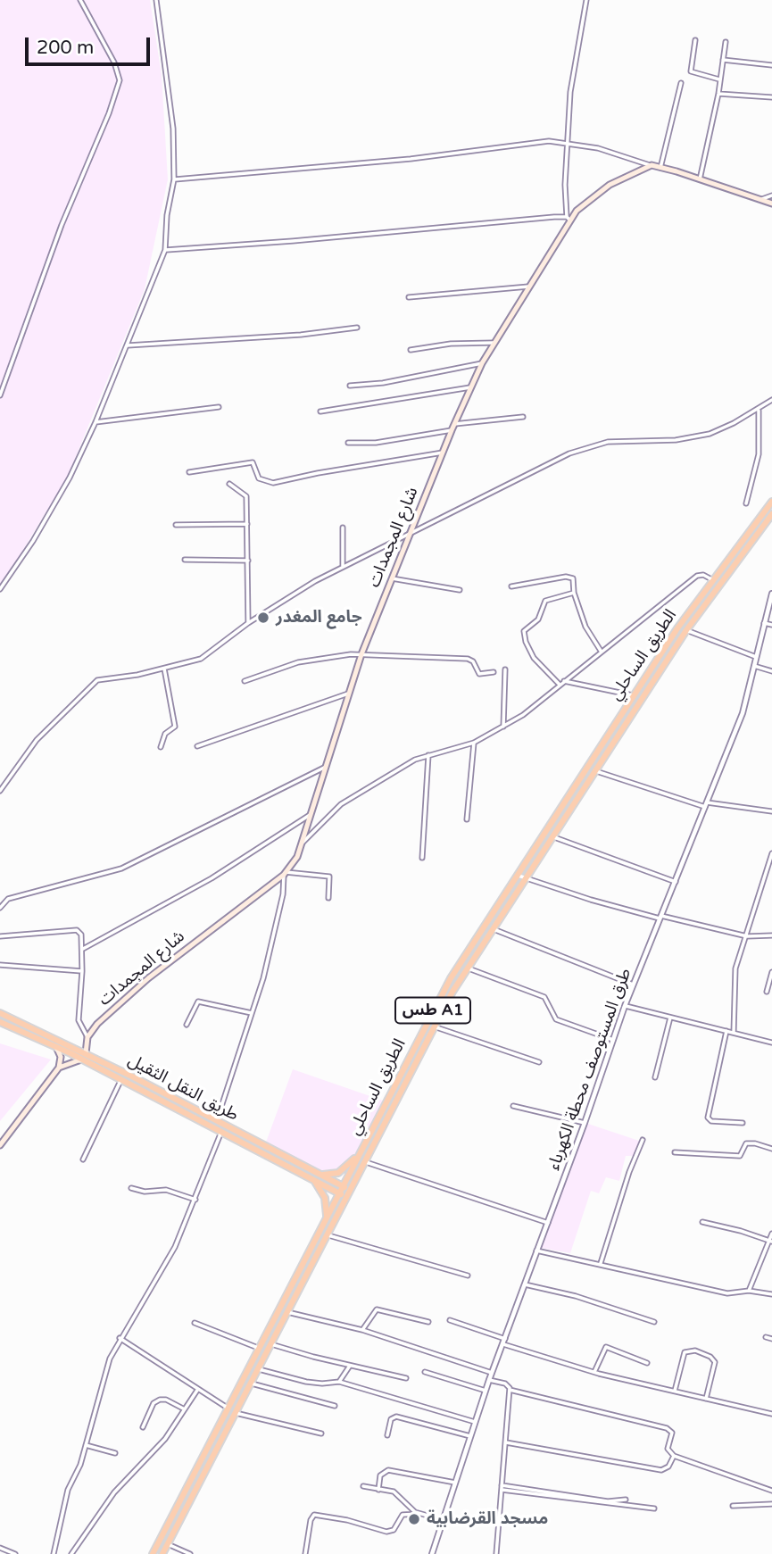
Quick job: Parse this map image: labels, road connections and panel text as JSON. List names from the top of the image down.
{
  "streets": {
    "highway": ["الطريق الساحلي", "طس A1", "طريق النقل الثقيل"],
    "main road": ["شارع المجمدات"],
    "street": ["طرق المستوصف محطة الكهرباء"]
  },
  "crossings": [
    ["الطريق الساحلي", "طريق النقل الثقيل"]
  ],
  "places": ["جامع المغدر", "مسجد القرضابية"],
  "scale_bar": "200 m"
}
